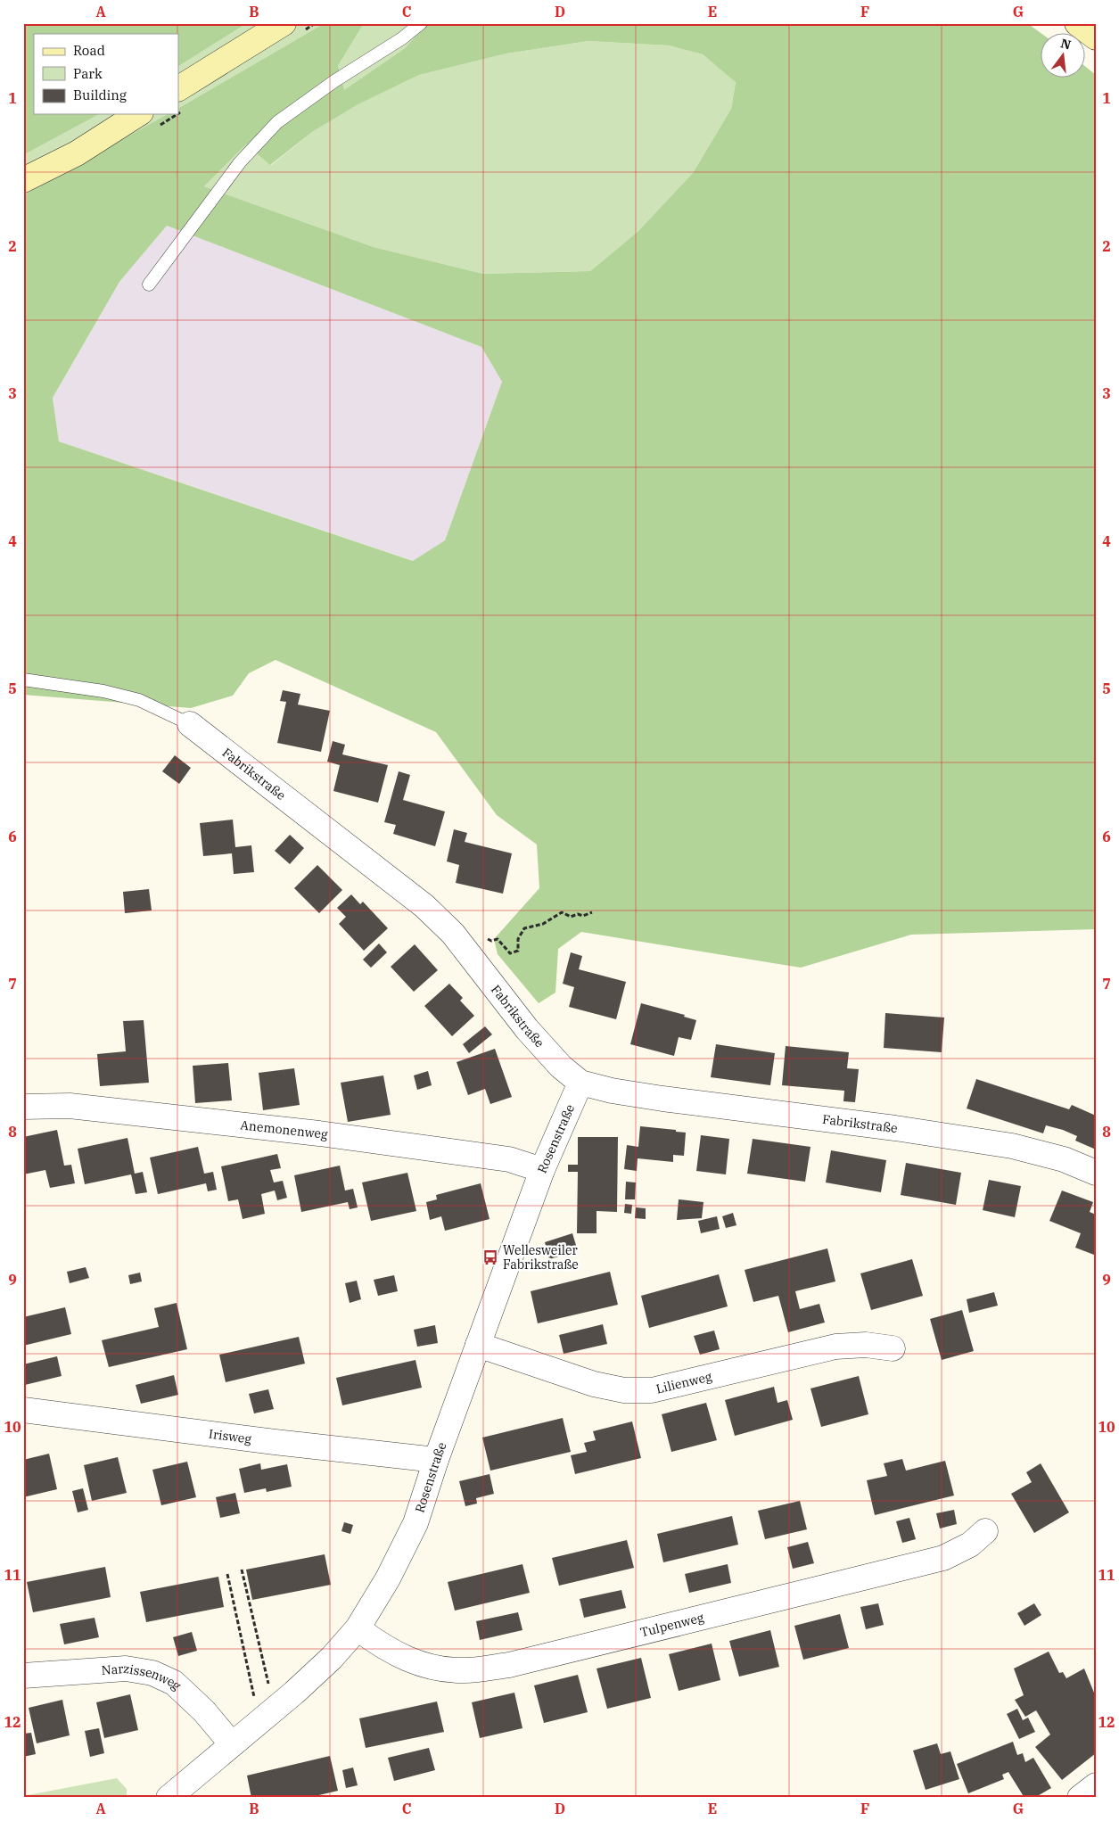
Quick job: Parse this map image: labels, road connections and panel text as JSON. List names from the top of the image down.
{
  "streets": {
    "street": [
      "Fabrikstraße",
      "Anemonenweg",
      "Rosenstraße",
      "Lilienweg",
      "Irisweg",
      "Tulpenweg",
      "Narzissenweg"
    ]
  },
  "crossings": [
    ["Fabrikstraße", "Rosenstraße"],
    ["Anemonenweg", "Rosenstraße"],
    ["Rosenstraße", "Lilienweg"],
    ["Rosenstraße", "Irisweg"],
    ["Rosenstraße", "Tulpenweg"],
    ["Rosenstraße", "Narzissenweg"]
  ],
  "places": {
    "bus stop": ["Wellesweiler Fabrikstraße"]
  },
  "legend": ["Road", "Park", "Building"],
  "north": "top",
  "grid": {
    "columns": [
      "A",
      "B",
      "C",
      "D",
      "E",
      "F",
      "G"
    ],
    "rows": [
      "1",
      "2",
      "3",
      "4",
      "5",
      "6",
      "7",
      "8",
      "9",
      "10",
      "11",
      "12"
    ]
  }
}
